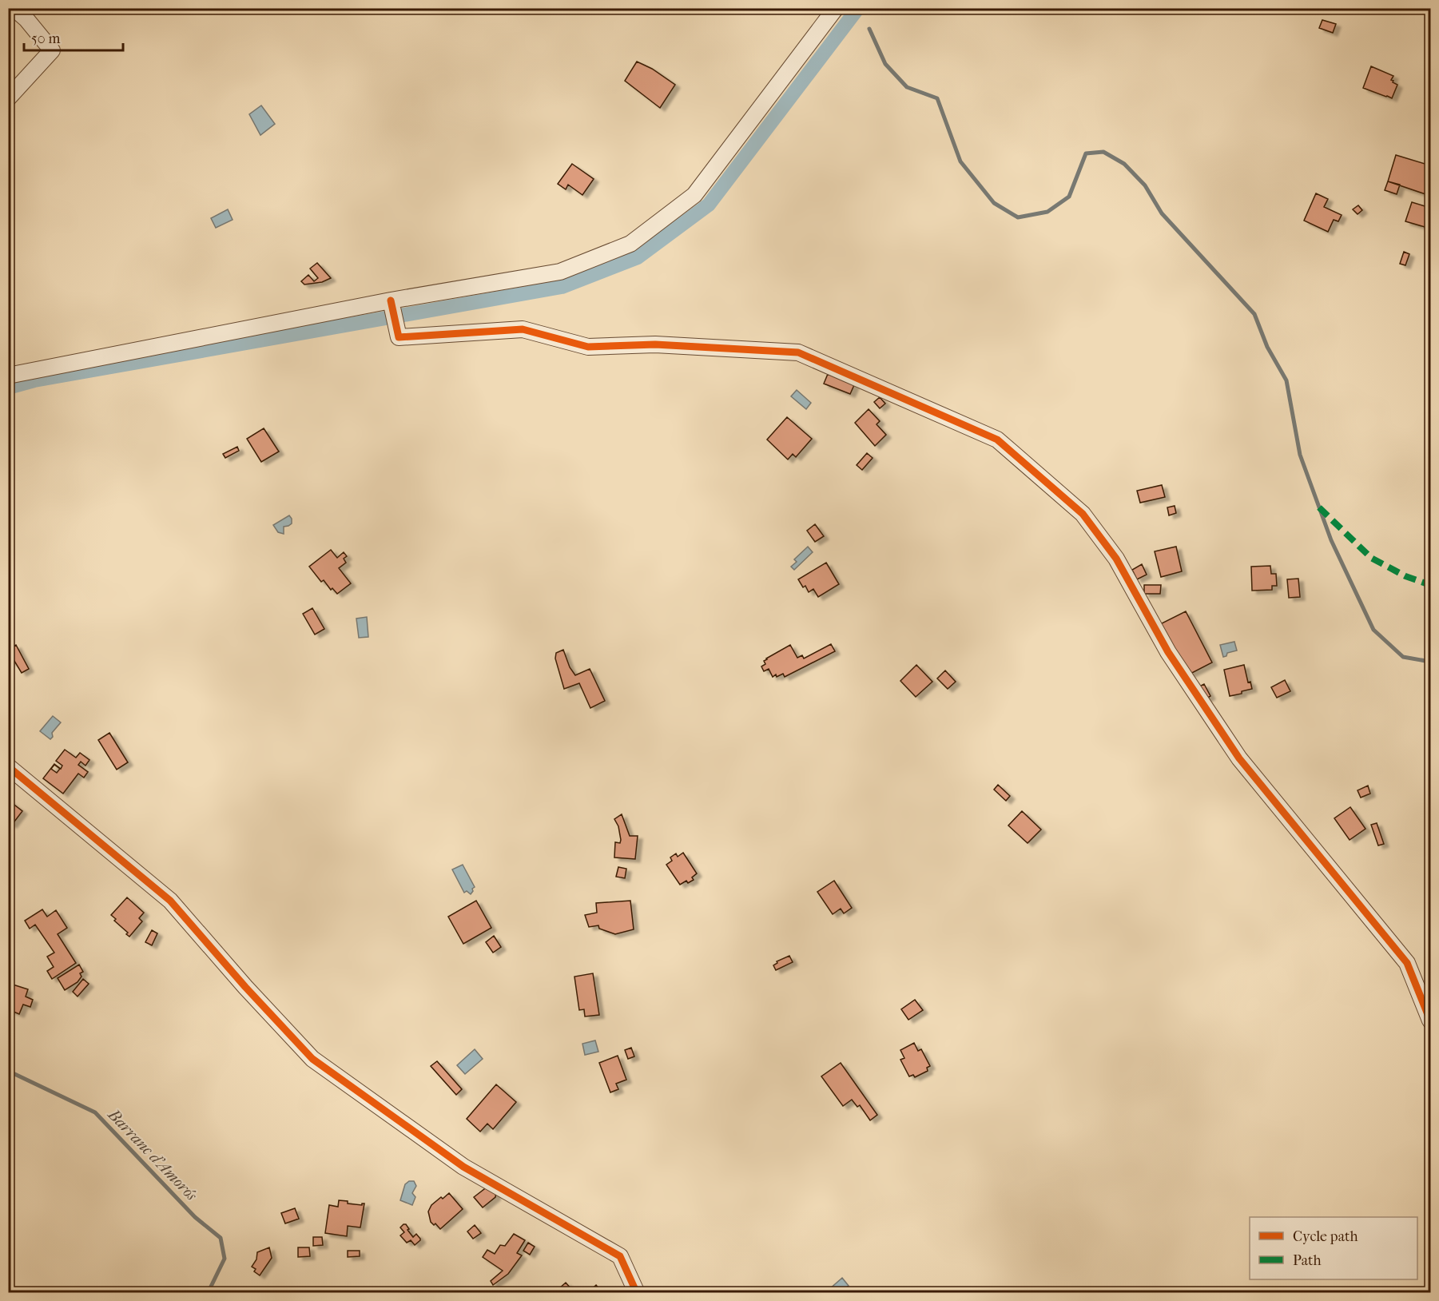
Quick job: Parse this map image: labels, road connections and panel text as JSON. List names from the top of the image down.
{
  "water": ["Barranc d'Amorós"],
  "legend": ["Cycle path", "Path"],
  "scale_bar": "50 m"
}
